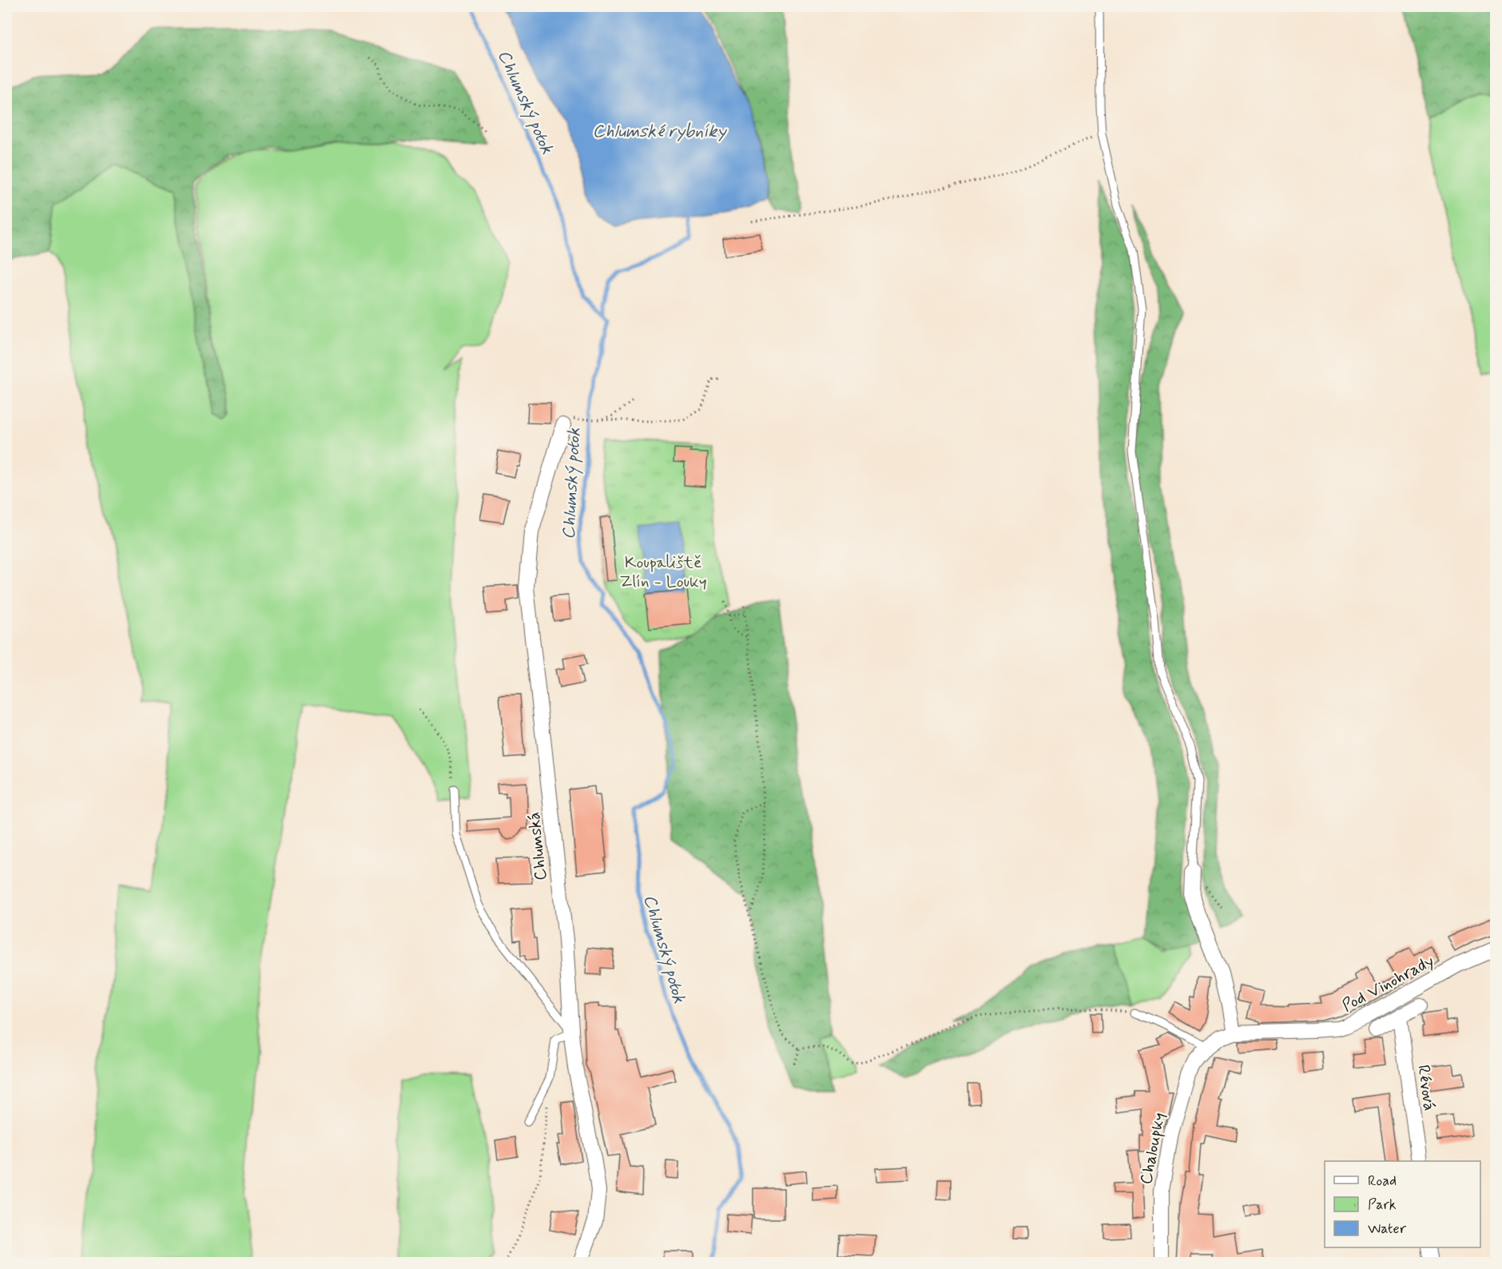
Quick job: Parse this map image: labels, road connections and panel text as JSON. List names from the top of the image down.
{
  "streets": {
    "street": [
      "Chlumská",
      "Pod Vinohrady",
      "Révová",
      "Chaloupky"
    ]
  },
  "crossings": [
    ["Pod Vinohrady", "Chaloupky"]
  ],
  "water": ["Chlumský potok", "Chlumské rybníky"],
  "parks": ["Koupaliště Zlín - Louky"],
  "legend": ["Road", "Park", "Water"]
}
